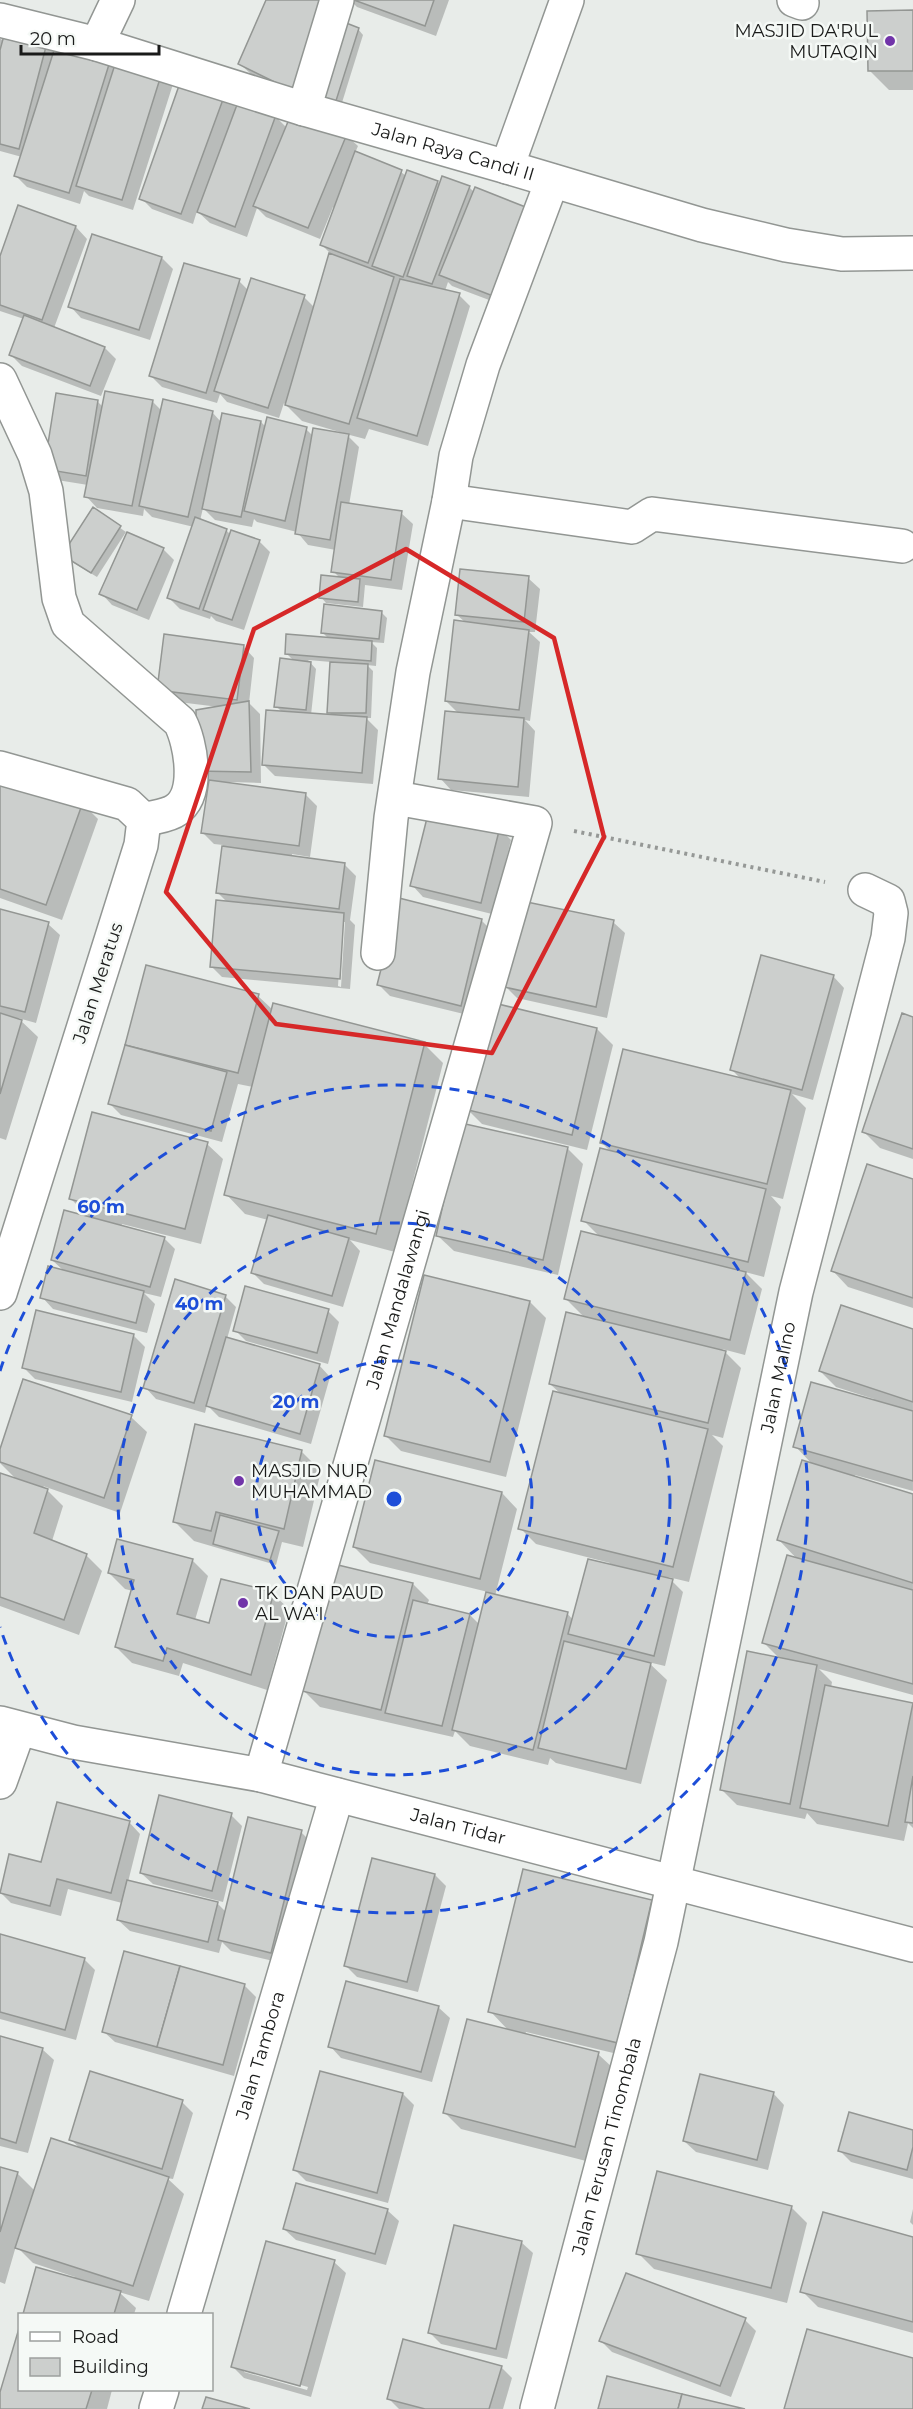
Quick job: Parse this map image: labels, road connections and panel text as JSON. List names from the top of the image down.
{
  "streets": {
    "street": [
      "Jalan Raya Candi II",
      "Jalan Meratus",
      "Jalan Mandalawangi",
      "Jalan Malino",
      "Jalan Tidar",
      "Jalan Tambora",
      "Jalan Terusan Tinombala"
    ]
  },
  "crossings": [
    ["Jalan Mandalawangi", "Jalan Tidar"],
    ["Jalan Malino", "Jalan Tidar"],
    ["Jalan Malino", "Jalan Terusan Tinombala"],
    ["Jalan Tidar", "Jalan Tambora"],
    ["Jalan Tidar", "Jalan Terusan Tinombala"]
  ],
  "places": ["MASJID DA'RUL MUTAQIN", "MASJID NUR MUHAMMAD", "TK DAN PAUD AL WA'I"],
  "legend": ["Road", "Building"],
  "scale_bar": "20 m",
  "rings": ["60 m", "40 m", "20 m"]
}
